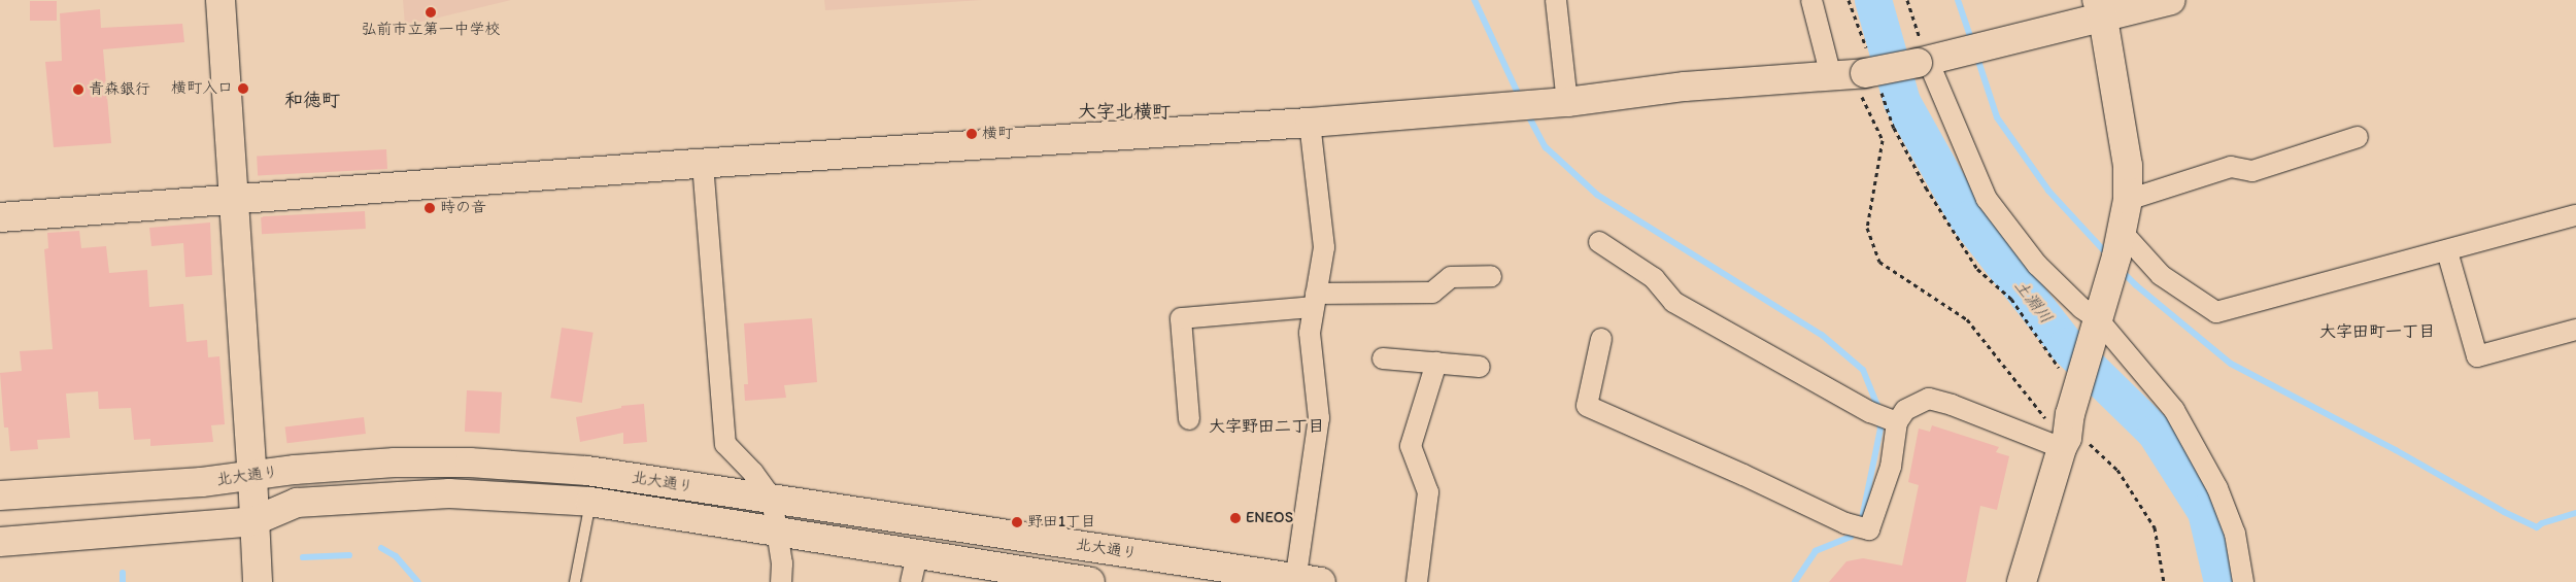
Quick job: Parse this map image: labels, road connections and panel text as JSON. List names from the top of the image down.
{
  "streets": {
    "street": ["北大通り"]
  },
  "districts": [
    "和徳町",
    "大字北横町",
    "大字田町一丁目",
    "大字野田二丁目"
  ],
  "water": ["土淵川"],
  "places": [
    "弘前市立第一中学校",
    "横町入口",
    "青森銀行",
    "横町",
    "時の音",
    "ENEOS",
    "野田1丁目"
  ]
}
